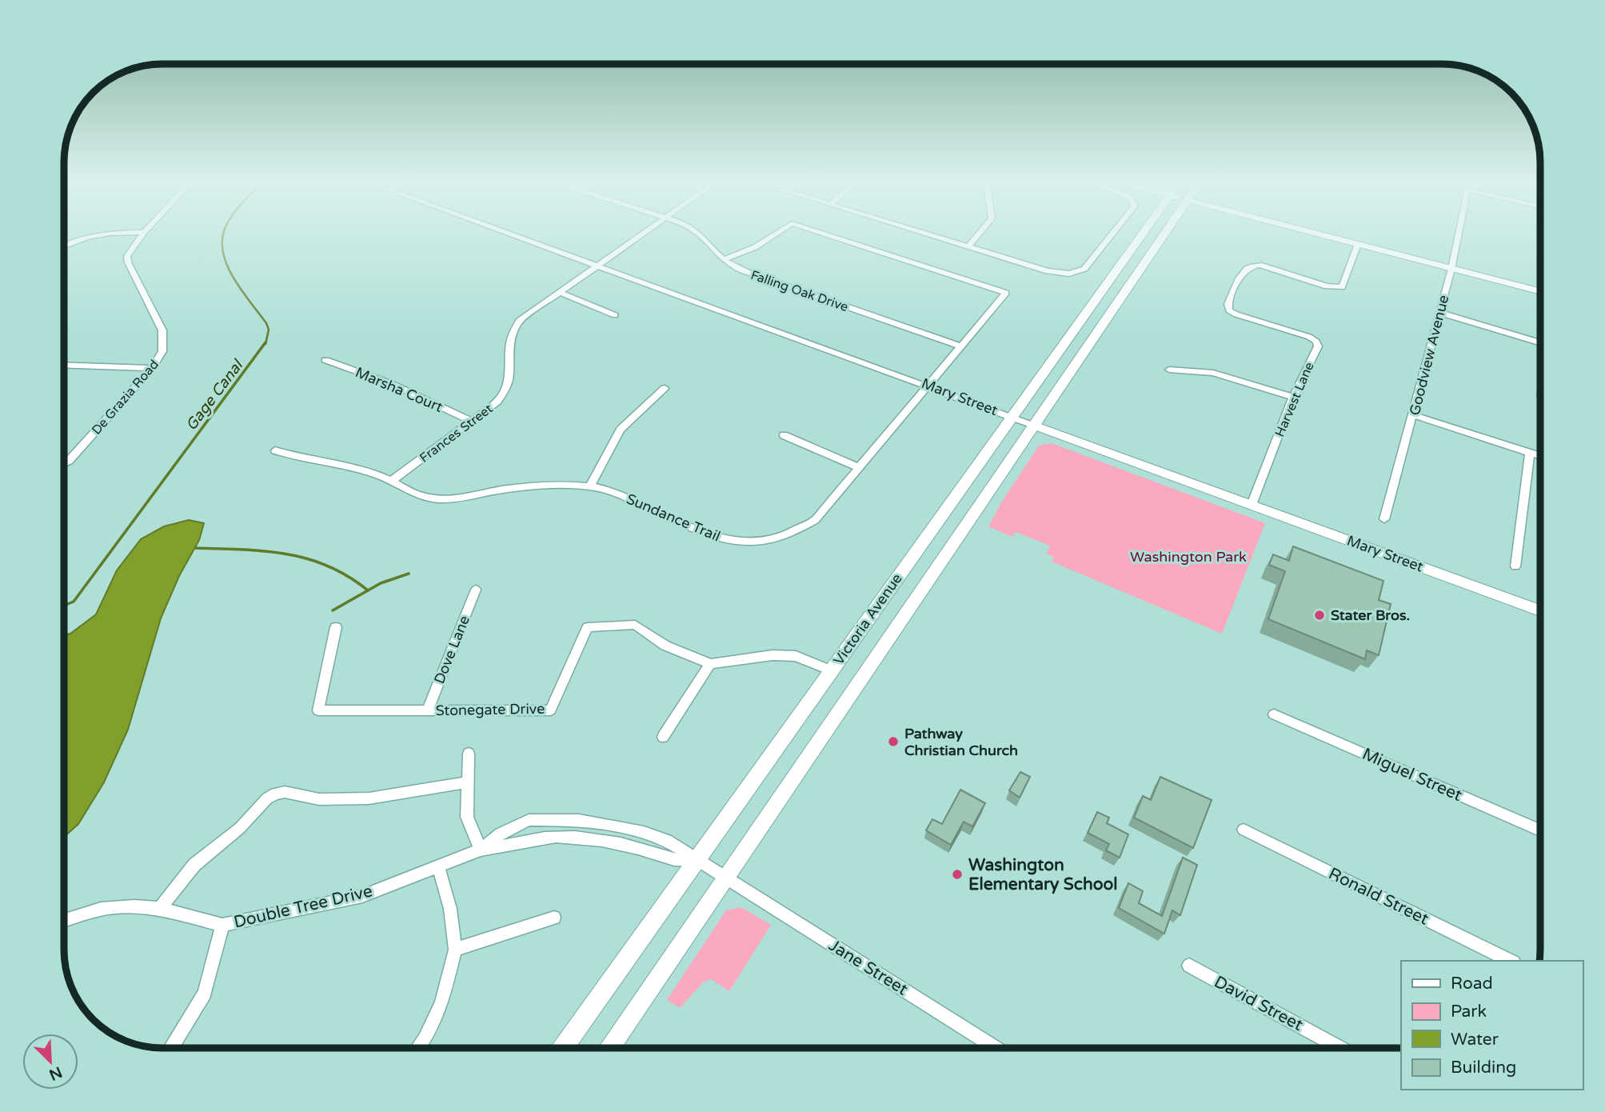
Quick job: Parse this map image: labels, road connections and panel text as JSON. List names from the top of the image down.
{
  "streets": {
    "main road": ["Victoria Avenue"],
    "street": [
      "Falling Oak Drive",
      "Goodview Avenue",
      "Marsha Court",
      "De Grazia Road",
      "Mary Street",
      "Harvest Lane",
      "Frances Street",
      "Sundance Trail",
      "Dove Lane",
      "Stonegate Drive",
      "Miguel Street",
      "Ronald Street",
      "Double Tree Drive",
      "Jane Street",
      "David Street"
    ]
  },
  "crossings": [
    ["Falling Oak Drive", "Sundance Trail"],
    ["Marsha Court", "Frances Street"],
    ["Mary Street", "Harvest Lane"],
    ["Mary Street", "Frances Street"],
    ["Mary Street", "Sundance Trail"],
    ["Mary Street", "Victoria Avenue"],
    ["Frances Street", "Sundance Trail"],
    ["Victoria Avenue", "Double Tree Drive"],
    ["Victoria Avenue", "Jane Street"],
    ["Dove Lane", "Stonegate Drive"],
    ["Double Tree Drive", "Jane Street"]
  ],
  "water": ["Gage Canal"],
  "parks": ["Washington Park"],
  "places": ["Stater Bros.", "Pathway Christian Church", "Washington Elementary School"],
  "legend": [
    "Road",
    "Park",
    "Water",
    "Building"
  ],
  "north": "bottom right"
}
